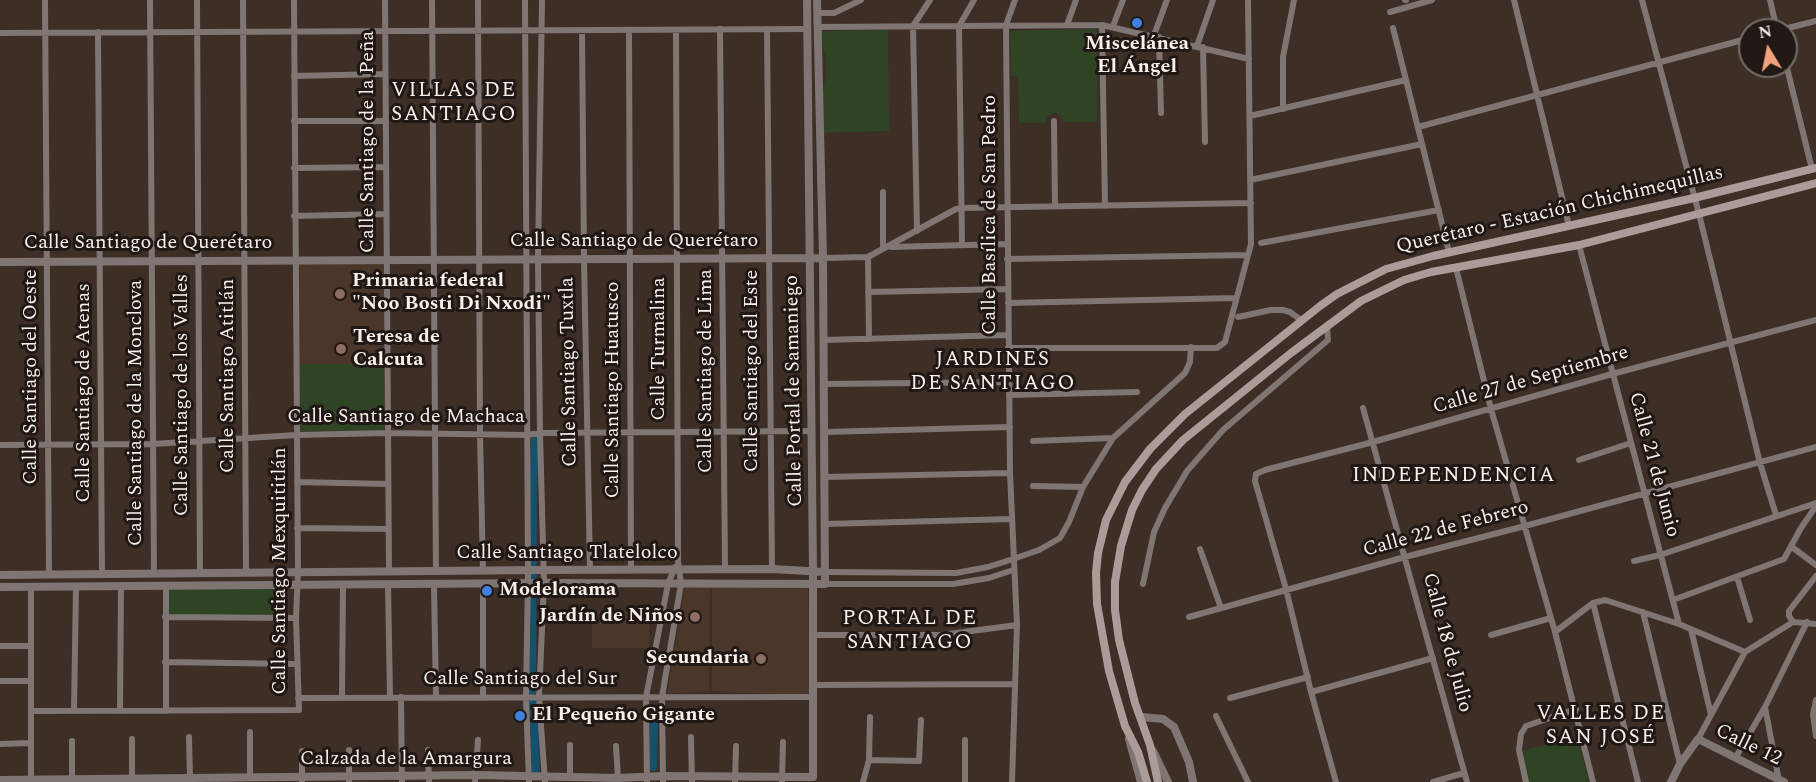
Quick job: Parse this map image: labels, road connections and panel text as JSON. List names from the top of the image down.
{
  "streets": {
    "main road": ["Querétaro - Estación Chichimequillas"],
    "street": [
      "Calle Santiago de la Peña",
      "Calle Basílica de San Pedro",
      "Calle Santiago de Querétaro",
      "Calle Turmalina",
      "Calle Santiago de Lima",
      "Calle Santiago del Este",
      "Calle Santiago Tuxtla",
      "Calle Santiago Atitlán",
      "Calle Santiago del Oeste",
      "Calle 27 de Septiembre",
      "Calle Santiago Huatusco",
      "Calle Portal de Samaniego",
      "Calle Santiago de Atenas",
      "Calle Santiago de los Valles",
      "Calle Santiago de la Monclova",
      "Calle Santiago de Machaca",
      "Calle 21 de Junio",
      "Calle 22 de Febrero",
      "Calle Santiago Tlatelolco",
      "Calle Santiago Mexquititlán",
      "Calle 18 de Julio",
      "Calle Santiago del Sur",
      "Calle 12",
      "Calzada de la Amargura"
    ]
  },
  "crossings": [
    ["Calle Santiago de la Peña", "Calle Santiago de Querétaro"],
    ["Calle Santiago de la Peña", "Calle Santiago de Machaca"],
    ["Calle Santiago de la Peña", "Calle Santiago Tlatelolco"],
    ["Querétaro - Estación Chichimequillas", "Calle 21 de Junio"],
    ["Calle Basílica de San Pedro", "Calle Santiago de Querétaro"],
    ["Calle Basílica de San Pedro", "Calle Santiago Tlatelolco"],
    ["Calle Santiago de Querétaro", "Calle Turmalina"],
    ["Calle Santiago de Querétaro", "Calle Santiago de Lima"],
    ["Calle Santiago de Querétaro", "Calle Santiago del Este"],
    ["Calle Santiago de Querétaro", "Calle Santiago Tuxtla"],
    ["Calle Santiago de Querétaro", "Calle Santiago Atitlán"],
    ["Calle Santiago de Querétaro", "Calle Santiago del Oeste"],
    ["Calle Santiago de Querétaro", "Calle Santiago Huatusco"],
    ["Calle Santiago de Querétaro", "Calle Portal de Samaniego"],
    ["Calle Santiago de Querétaro", "Calle Santiago de Atenas"],
    ["Calle Santiago de Querétaro", "Calle Santiago de los Valles"],
    ["Calle Santiago de Querétaro", "Calle Santiago de la Monclova"],
    ["Calle Santiago de Querétaro", "Calle Santiago Mexquititlán"],
    ["Calle Turmalina", "Calle Santiago de Machaca"],
    ["Calle Turmalina", "Calle Santiago Tlatelolco"],
    ["Calle Turmalina", "Calle Santiago del Sur"],
    ["Calle Turmalina", "Calzada de la Amargura"],
    ["Calle Santiago de Lima", "Calle Santiago de Machaca"],
    ["Calle Santiago de Lima", "Calle Santiago Tlatelolco"],
    ["Calle Santiago del Este", "Calle Santiago de Machaca"],
    ["Calle Santiago del Este", "Calle Santiago Tlatelolco"],
    ["Calle Santiago Tuxtla", "Calle Santiago de Machaca"],
    ["Calle Santiago Tuxtla", "Calle Santiago Tlatelolco"],
    ["Calle Santiago Atitlán", "Calle Santiago de Machaca"],
    ["Calle Santiago Atitlán", "Calle Santiago Tlatelolco"],
    ["Calle Santiago del Oeste", "Calle Santiago de Machaca"],
    ["Calle Santiago del Oeste", "Calle Santiago Tlatelolco"],
    ["Calle 27 de Septiembre", "Calle 21 de Junio"],
    ["Calle 27 de Septiembre", "Calle 22 de Febrero"],
    ["Calle 27 de Septiembre", "Calle 18 de Julio"],
    ["Calle Santiago Huatusco", "Calle Santiago de Machaca"],
    ["Calle Santiago Huatusco", "Calle Santiago Tlatelolco"],
    ["Calle Portal de Samaniego", "Calle Santiago de Machaca"],
    ["Calle Portal de Samaniego", "Calle Santiago Tlatelolco"],
    ["Calle Portal de Samaniego", "Calle Santiago del Sur"],
    ["Calle Portal de Samaniego", "Calzada de la Amargura"],
    ["Calle Santiago de Atenas", "Calle Santiago de Machaca"],
    ["Calle Santiago de Atenas", "Calle Santiago Tlatelolco"],
    ["Calle Santiago de los Valles", "Calle Santiago de Machaca"],
    ["Calle Santiago de los Valles", "Calle Santiago Tlatelolco"],
    ["Calle Santiago de la Monclova", "Calle Santiago de Machaca"],
    ["Calle Santiago de la Monclova", "Calle Santiago Tlatelolco"],
    ["Calle Santiago de Machaca", "Calle Santiago Mexquititlán"],
    ["Calle 21 de Junio", "Calle 22 de Febrero"],
    ["Calle 22 de Febrero", "Calle 18 de Julio"],
    ["Calle Santiago Tlatelolco", "Calle Santiago Mexquititlán"],
    ["Calle Santiago Mexquititlán", "Calle Santiago del Sur"]
  ],
  "districts": [
    "VILLAS DE SANTIAGO",
    "JARDINES DE SANTIAGO",
    "INDEPENDENCIA",
    "PORTAL DE SANTIAGO",
    "VALLES DE SAN JOSÉ"
  ],
  "places": [
    "Miscelánea El Ángel",
    "Primaria federal \"Noo Bosti Di Nxodi\"",
    "Teresa de Calcuta",
    "Modelorama",
    "Jardín de Niños",
    "Secundaria",
    "El Pequeño Gigante"
  ],
  "north": "top"
}
